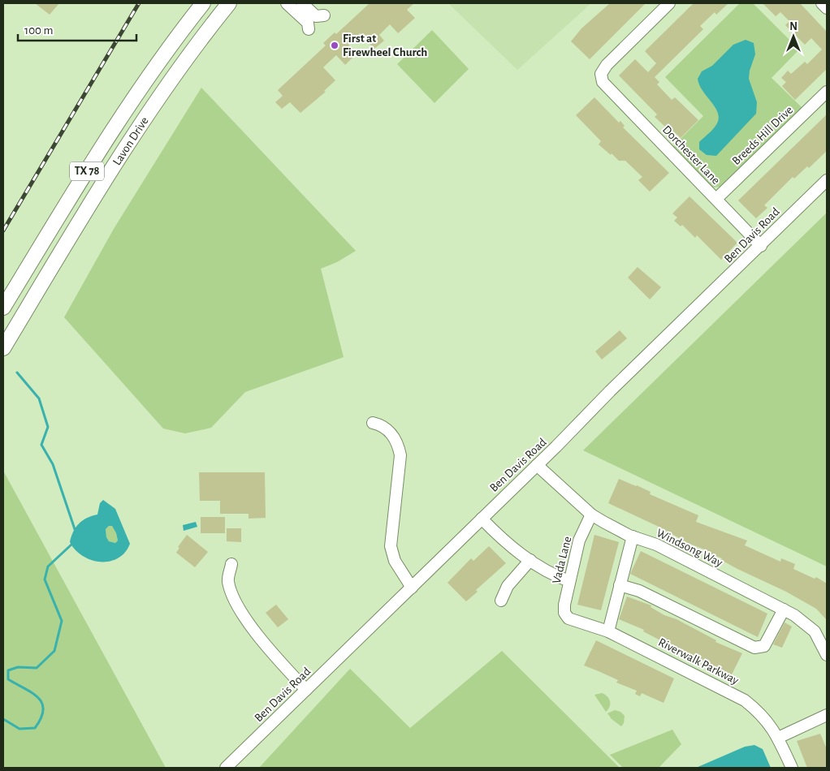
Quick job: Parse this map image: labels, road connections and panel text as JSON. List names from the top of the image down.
{
  "streets": {
    "main road": ["Lavon Drive", "TX 78"],
    "street": [
      "Breeds Hill Drive",
      "Dorchester Lane",
      "Ben Davis Road",
      "Windsong Way",
      "Vada Lane",
      "Riverwalk Parkway"
    ]
  },
  "crossings": [
    ["Breeds Hill Drive", "Dorchester Lane"],
    ["Dorchester Lane", "Ben Davis Road"],
    ["Ben Davis Road", "Windsong Way"],
    ["Windsong Way", "Vada Lane"],
    ["Vada Lane", "Riverwalk Parkway"]
  ],
  "places": ["First at Firewheel Church"],
  "scale_bar": "100 m",
  "north": "top"
}
